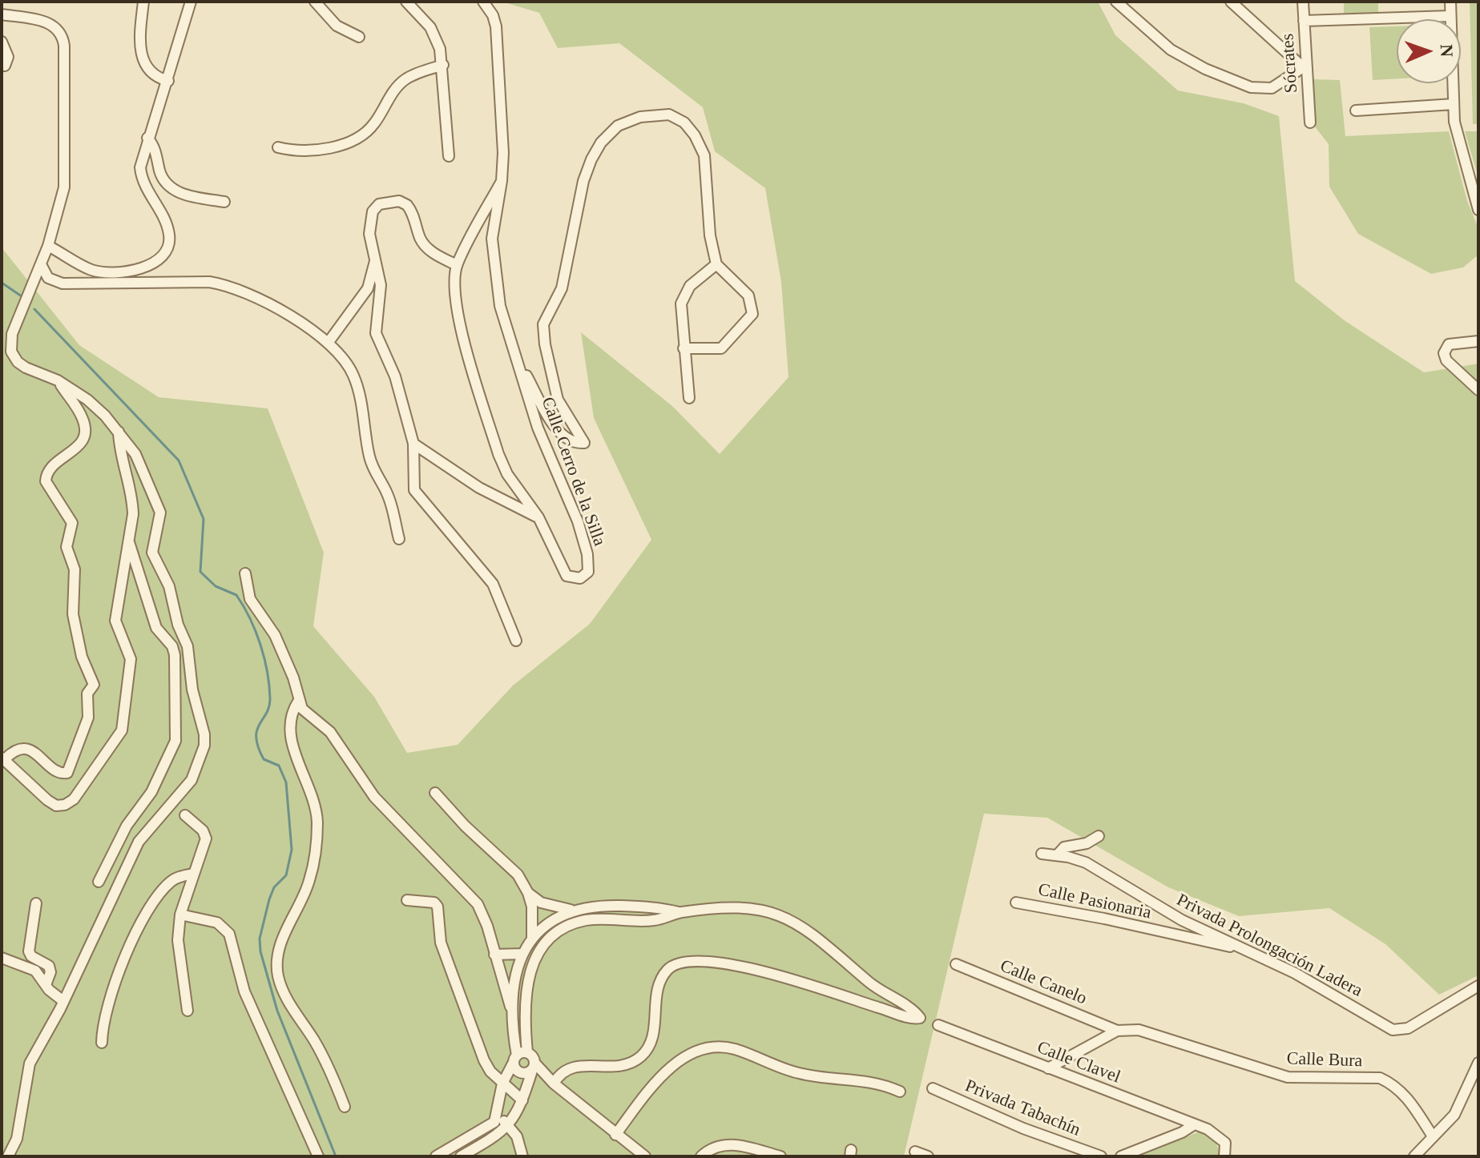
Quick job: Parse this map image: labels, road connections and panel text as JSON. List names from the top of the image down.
{
  "streets": {
    "street": [
      "Sócrates",
      "Calle Cerro de la Silla",
      "Calle Pasionaria",
      "Privada Prolongación Ladera",
      "Calle Canelo",
      "Calle Bura",
      "Calle Clavel",
      "Privada Tabachín"
    ]
  },
  "crossings": [
    ["Calle Pasionaria", "Privada Prolongación Ladera"],
    ["Calle Canelo", "Calle Bura"]
  ],
  "north": "right"
}
